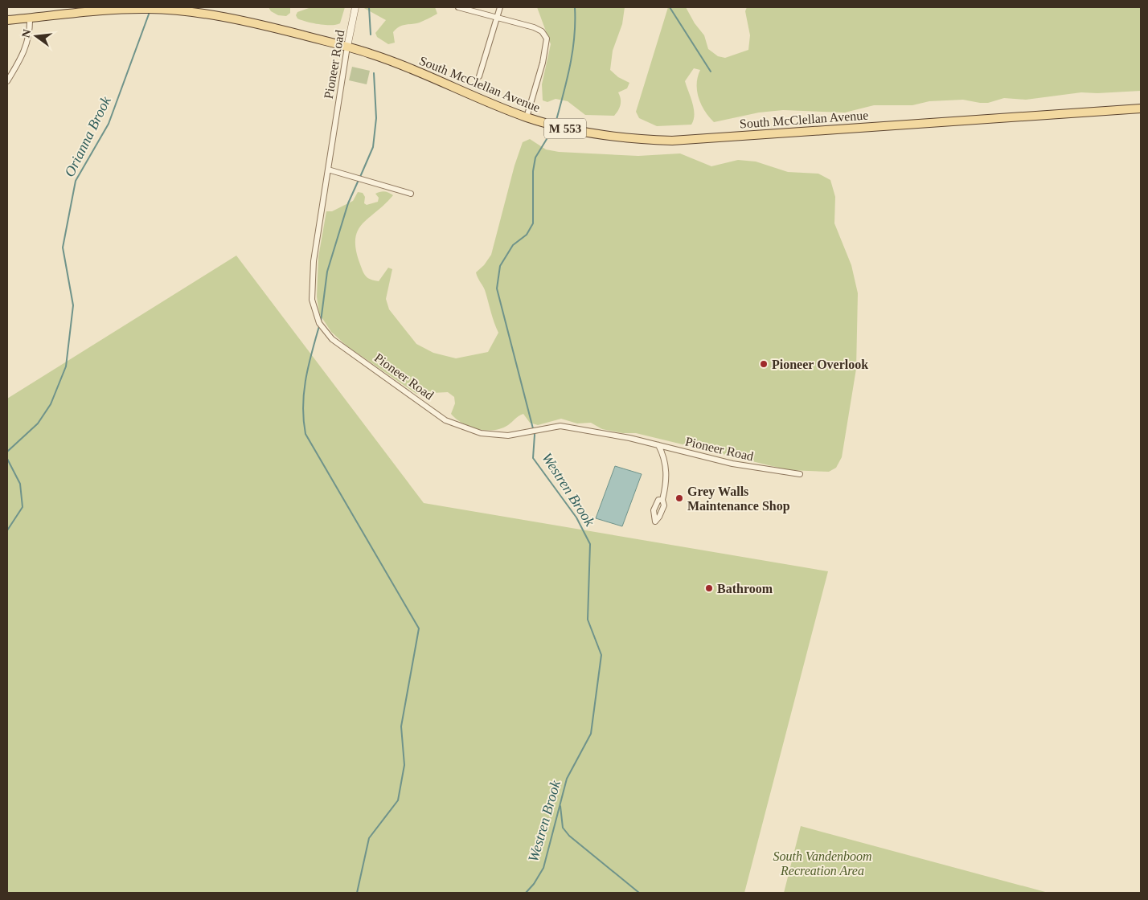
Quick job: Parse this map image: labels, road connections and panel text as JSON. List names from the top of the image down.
{
  "streets": {
    "main road": ["South McClellan Avenue", "M 553"],
    "street": ["Pioneer Road"]
  },
  "crossings": [
    ["Pioneer Road", "South McClellan Avenue"]
  ],
  "water": ["Orianna Brook", "Westren Brook"],
  "parks": ["South Vandenboom Recreation Area"],
  "places": ["Pioneer Overlook", "Grey Walls Maintenance Shop", "Bathroom"],
  "north": "left"
}
